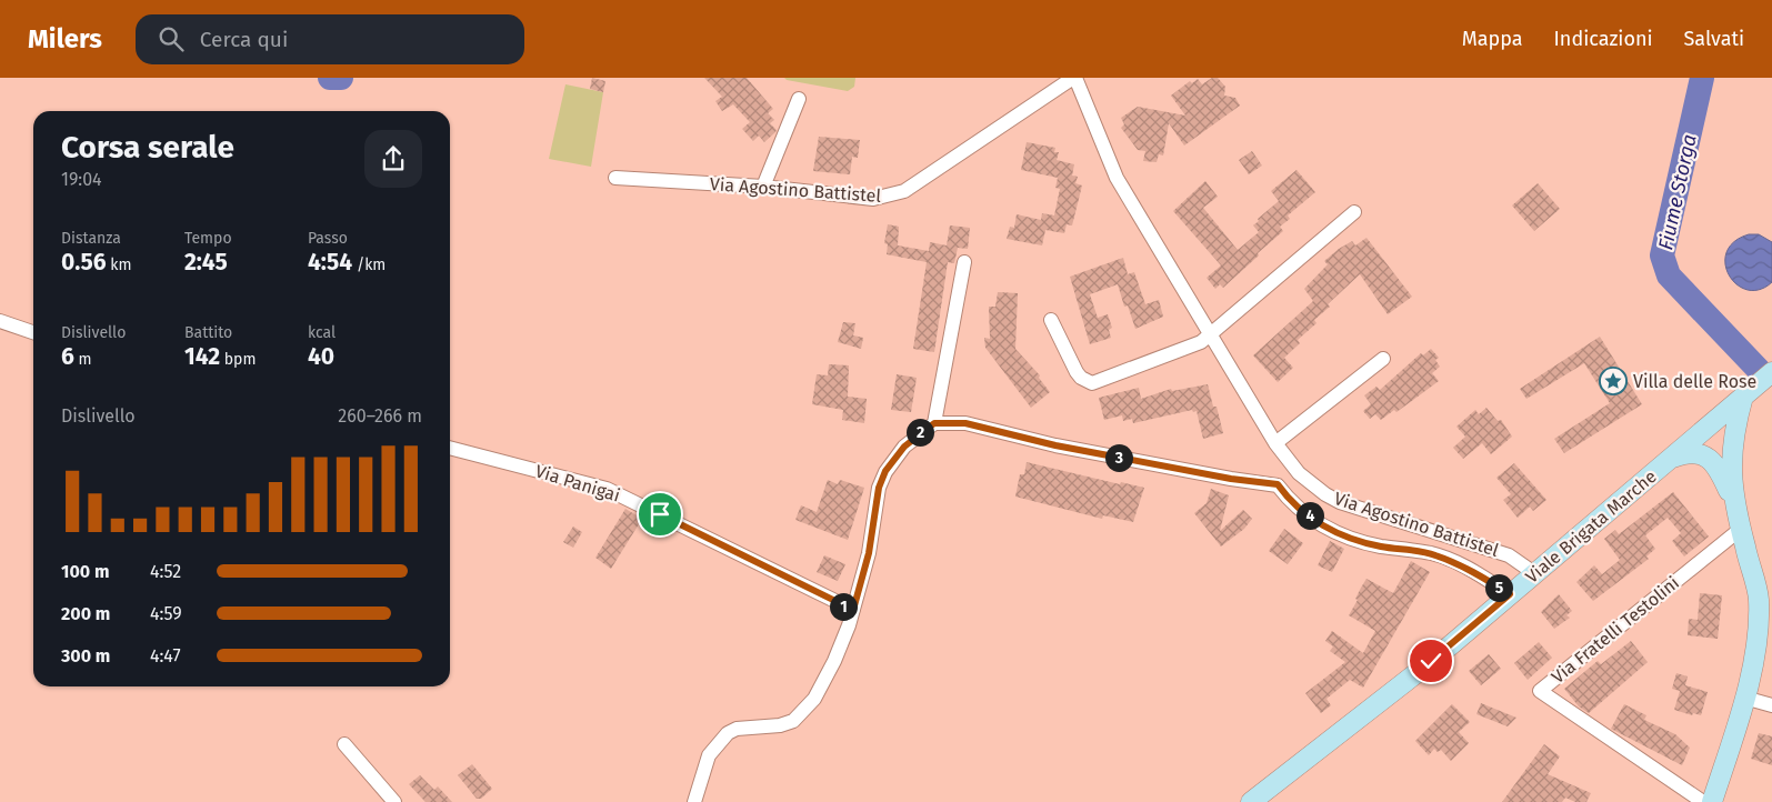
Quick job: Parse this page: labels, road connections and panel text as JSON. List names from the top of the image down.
{
  "streets": {
    "street": [
      "Via Agostino Battistel",
      "Via Panigai",
      "Viale Brigata Marche",
      "Via Fratelli Testolini"
    ]
  },
  "crossings": [
    ["Via Agostino Battistel", "Viale Brigata Marche"]
  ],
  "water": ["Fiume Storga"],
  "places": {
    "place": ["Villa delle Rose"]
  },
  "page": {
    "header": "Milers",
    "search": "Cerca qui",
    "nav": ["Mappa", "Indicazioni", "Salvati"],
    "heading": ["Corsa serale", "19:04"],
    "stats": [
      ["Distanza", "0.56 km"],
      ["Tempo", "2:45"],
      ["Passo", "4:54 /km"],
      ["Dislivello", "6 m"],
      ["Battito", "142 bpm"],
      ["kcal", "40"]
    ],
    "chart": ["Dislivello", "260–266 m"],
    "pins": [
      "2",
      "3",
      "4",
      "5",
      "1"
    ],
    "list": [
      {
        "name": "100 m",
        "note": "4:52"
      },
      {
        "name": "200 m",
        "note": "4:59"
      },
      {
        "name": "300 m",
        "note": "4:47"
      }
    ]
  }
}
